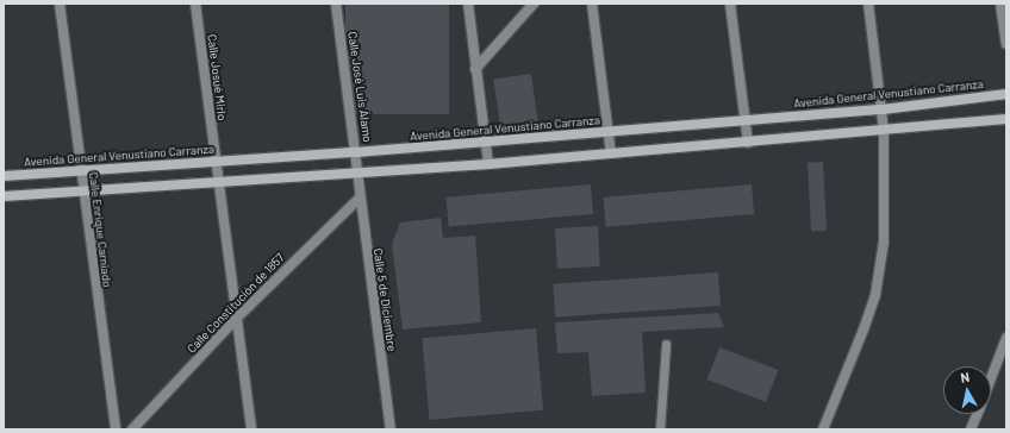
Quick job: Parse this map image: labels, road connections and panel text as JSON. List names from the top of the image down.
{
  "streets": {
    "main road": ["Avenida General Venustiano Carranza"],
    "street": [
      "Calle Josué Mirlo",
      "Calle José Luis Álamo",
      "Calle Enrique Carniado",
      "Calle 5 de Diciembre",
      "Calle Constitución de 1857"
    ]
  },
  "crossings": [
    ["Calle Josué Mirlo", "Avenida General Venustiano Carranza"],
    ["Calle José Luis Álamo", "Avenida General Venustiano Carranza"],
    ["Calle José Luis Álamo", "Calle 5 de Diciembre"],
    ["Avenida General Venustiano Carranza", "Calle Enrique Carniado"],
    ["Calle 5 de Diciembre", "Calle Constitución de 1857"]
  ],
  "north": "top"
}
